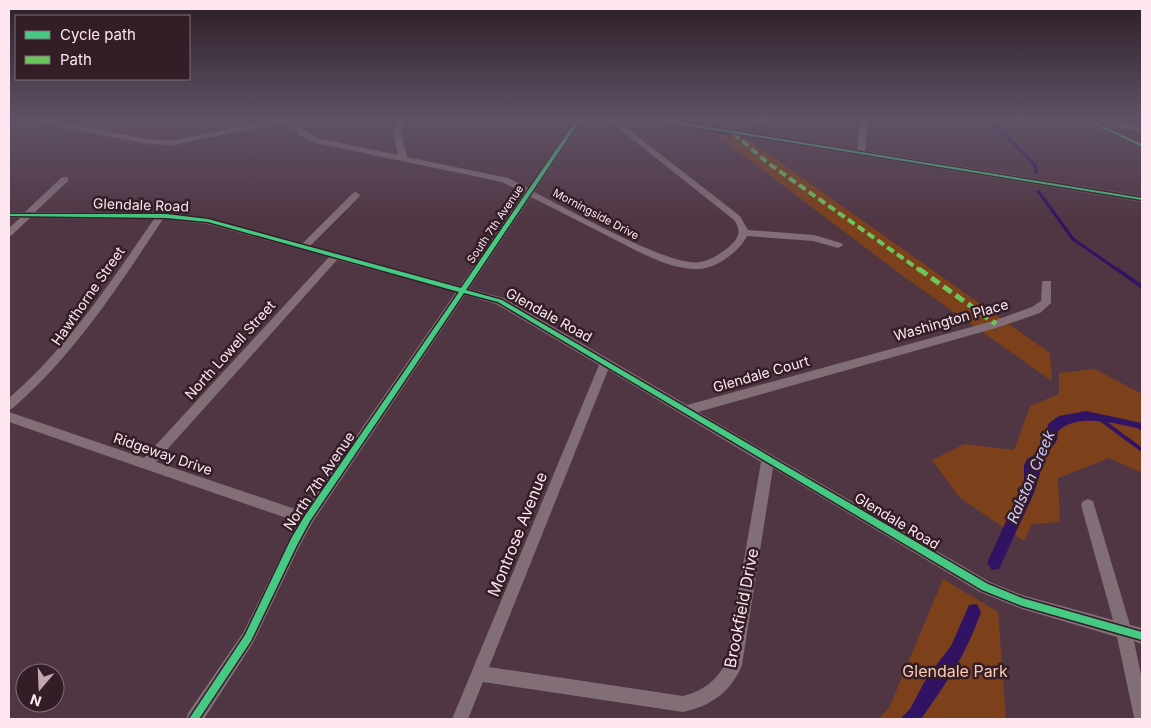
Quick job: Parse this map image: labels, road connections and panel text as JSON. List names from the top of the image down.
{
  "streets": {
    "street": [
      "Glendale Road",
      "Morningside Drive",
      "South 7th Avenue",
      "Hawthorne Street",
      "Washington Place",
      "North Lowell Street",
      "Glendale Court",
      "Ridgeway Drive",
      "North 7th Avenue",
      "Montrose Avenue",
      "Brookfield Drive"
    ]
  },
  "crossings": [
    ["Glendale Road", "South 7th Avenue"],
    ["Glendale Road", "Hawthorne Street"],
    ["Glendale Road", "North Lowell Street"],
    ["Glendale Road", "Glendale Court"],
    ["Glendale Road", "North 7th Avenue"],
    ["Glendale Road", "Montrose Avenue"],
    ["Glendale Road", "Brookfield Drive"],
    ["Morningside Drive", "South 7th Avenue"],
    ["South 7th Avenue", "North 7th Avenue"],
    ["Washington Place", "Glendale Court"],
    ["North Lowell Street", "Ridgeway Drive"],
    ["Ridgeway Drive", "North 7th Avenue"],
    ["Montrose Avenue", "Brookfield Drive"]
  ],
  "water": ["Ralston Creek"],
  "parks": ["Glendale Park"],
  "legend": ["Cycle path", "Path"],
  "north": "bottom"
}
